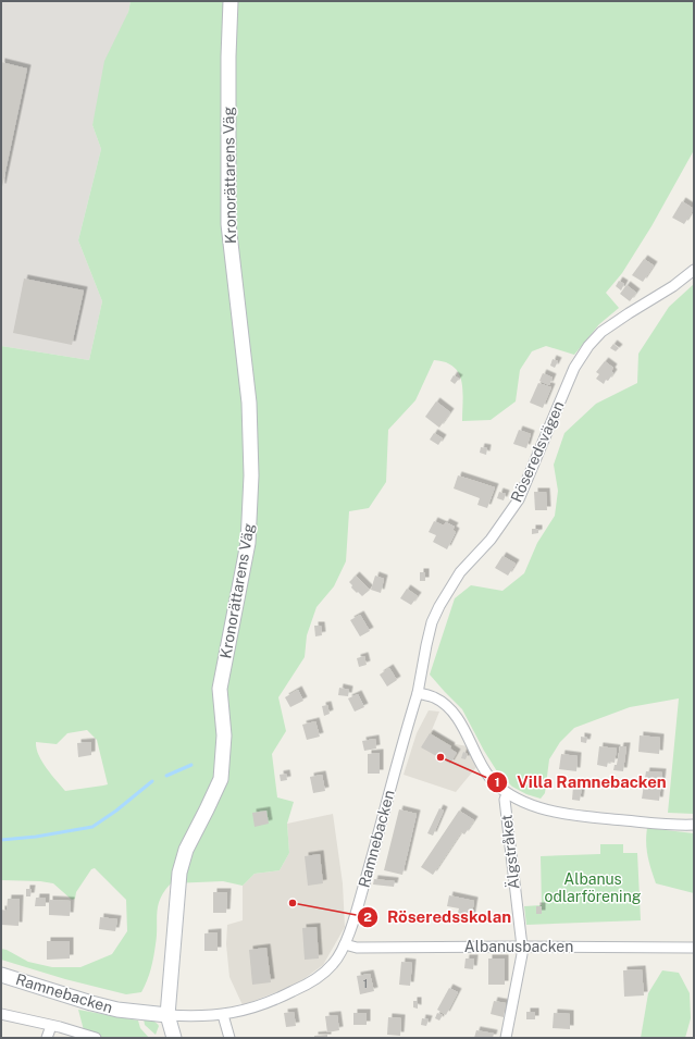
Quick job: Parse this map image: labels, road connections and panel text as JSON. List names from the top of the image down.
{
  "streets": {
    "street": [
      "Kronorättarens Väg",
      "Röseredsvägen",
      "Ramnebacken",
      "Älgstråket",
      "Albanusbacken"
    ]
  },
  "crossings": [
    ["Kronorättarens Väg", "Ramnebacken"],
    ["Röseredsvägen", "Ramnebacken"],
    ["Ramnebacken", "Albanusbacken"],
    ["Älgstråket", "Albanusbacken"]
  ],
  "parks": ["Albanus odlarförening"],
  "places": ["Villa Ramnebacken", "Röseredsskolan"],
  "house_numbers": ["1"]
}
